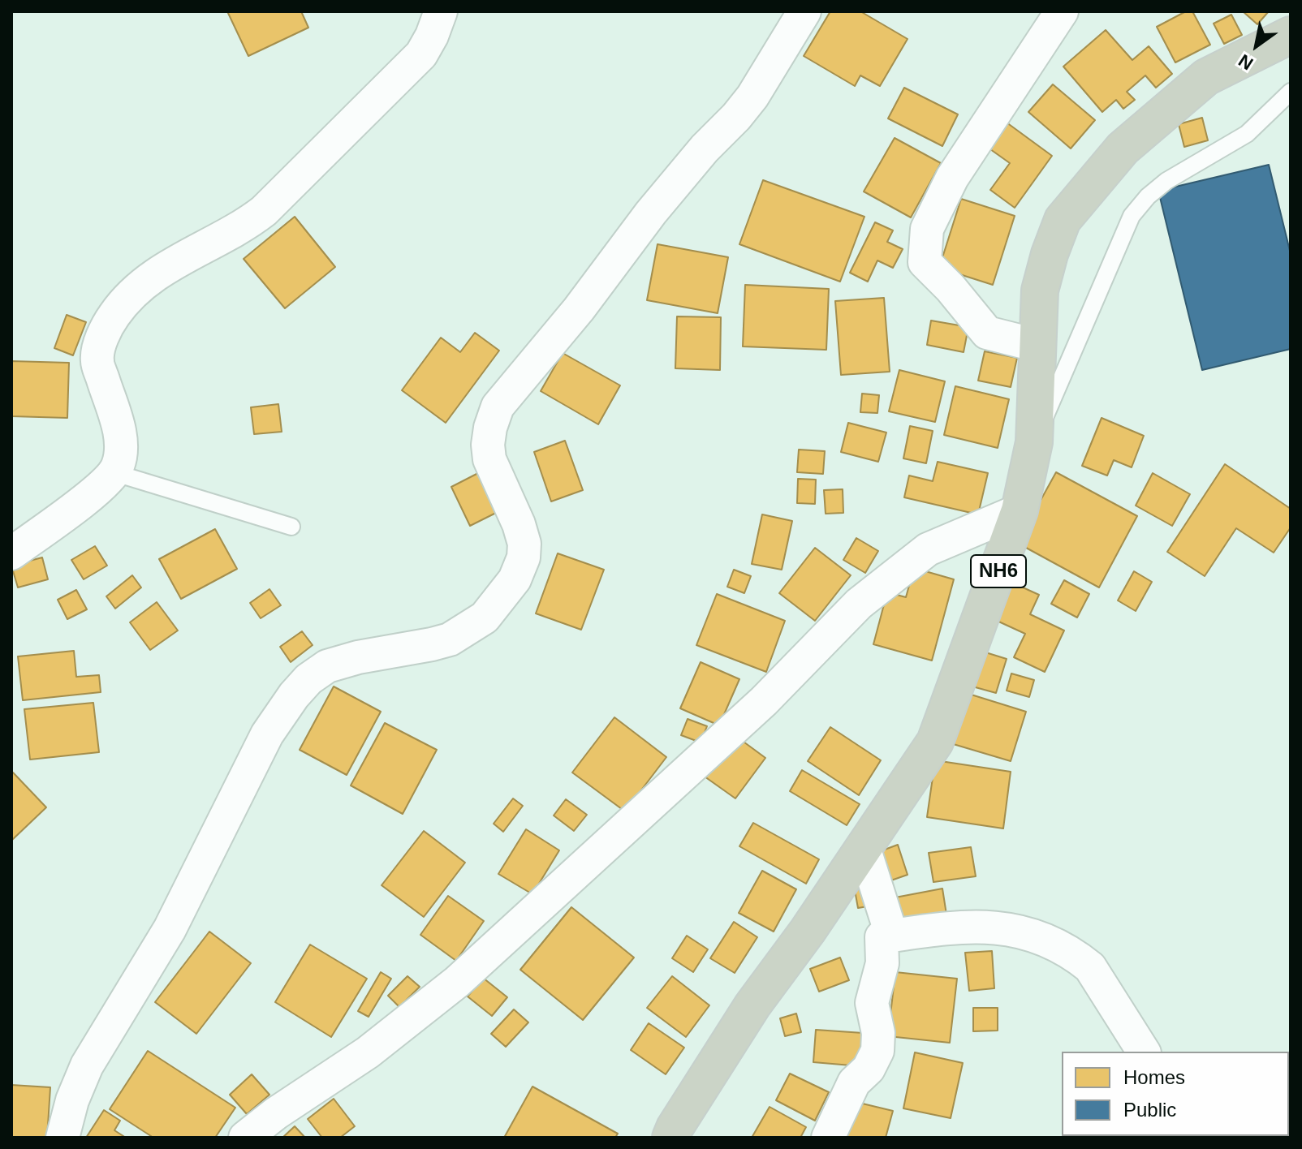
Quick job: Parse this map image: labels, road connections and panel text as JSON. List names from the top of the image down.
{
  "streets": {
    "highway": ["NH6"]
  },
  "legend": ["Homes", "Public"],
  "north": "bottom left"
}
